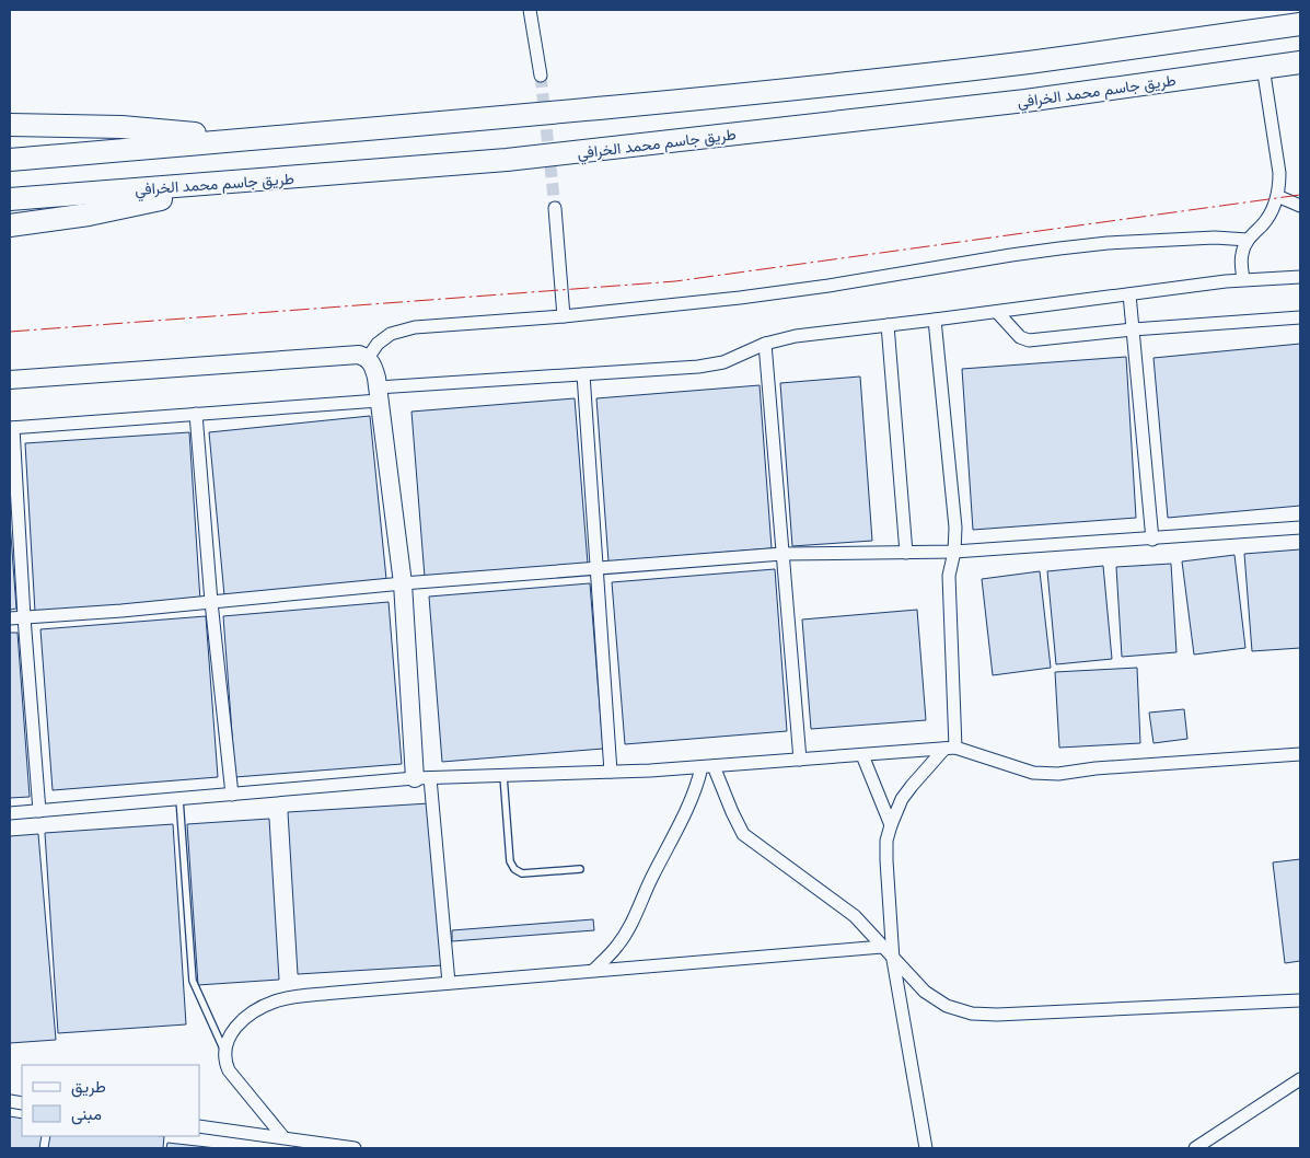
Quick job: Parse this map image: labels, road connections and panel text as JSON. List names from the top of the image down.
{
  "streets": {
    "highway": ["طريق جاسم محمد الخرافي"]
  },
  "legend": ["طريق", "مبنى"]
}
